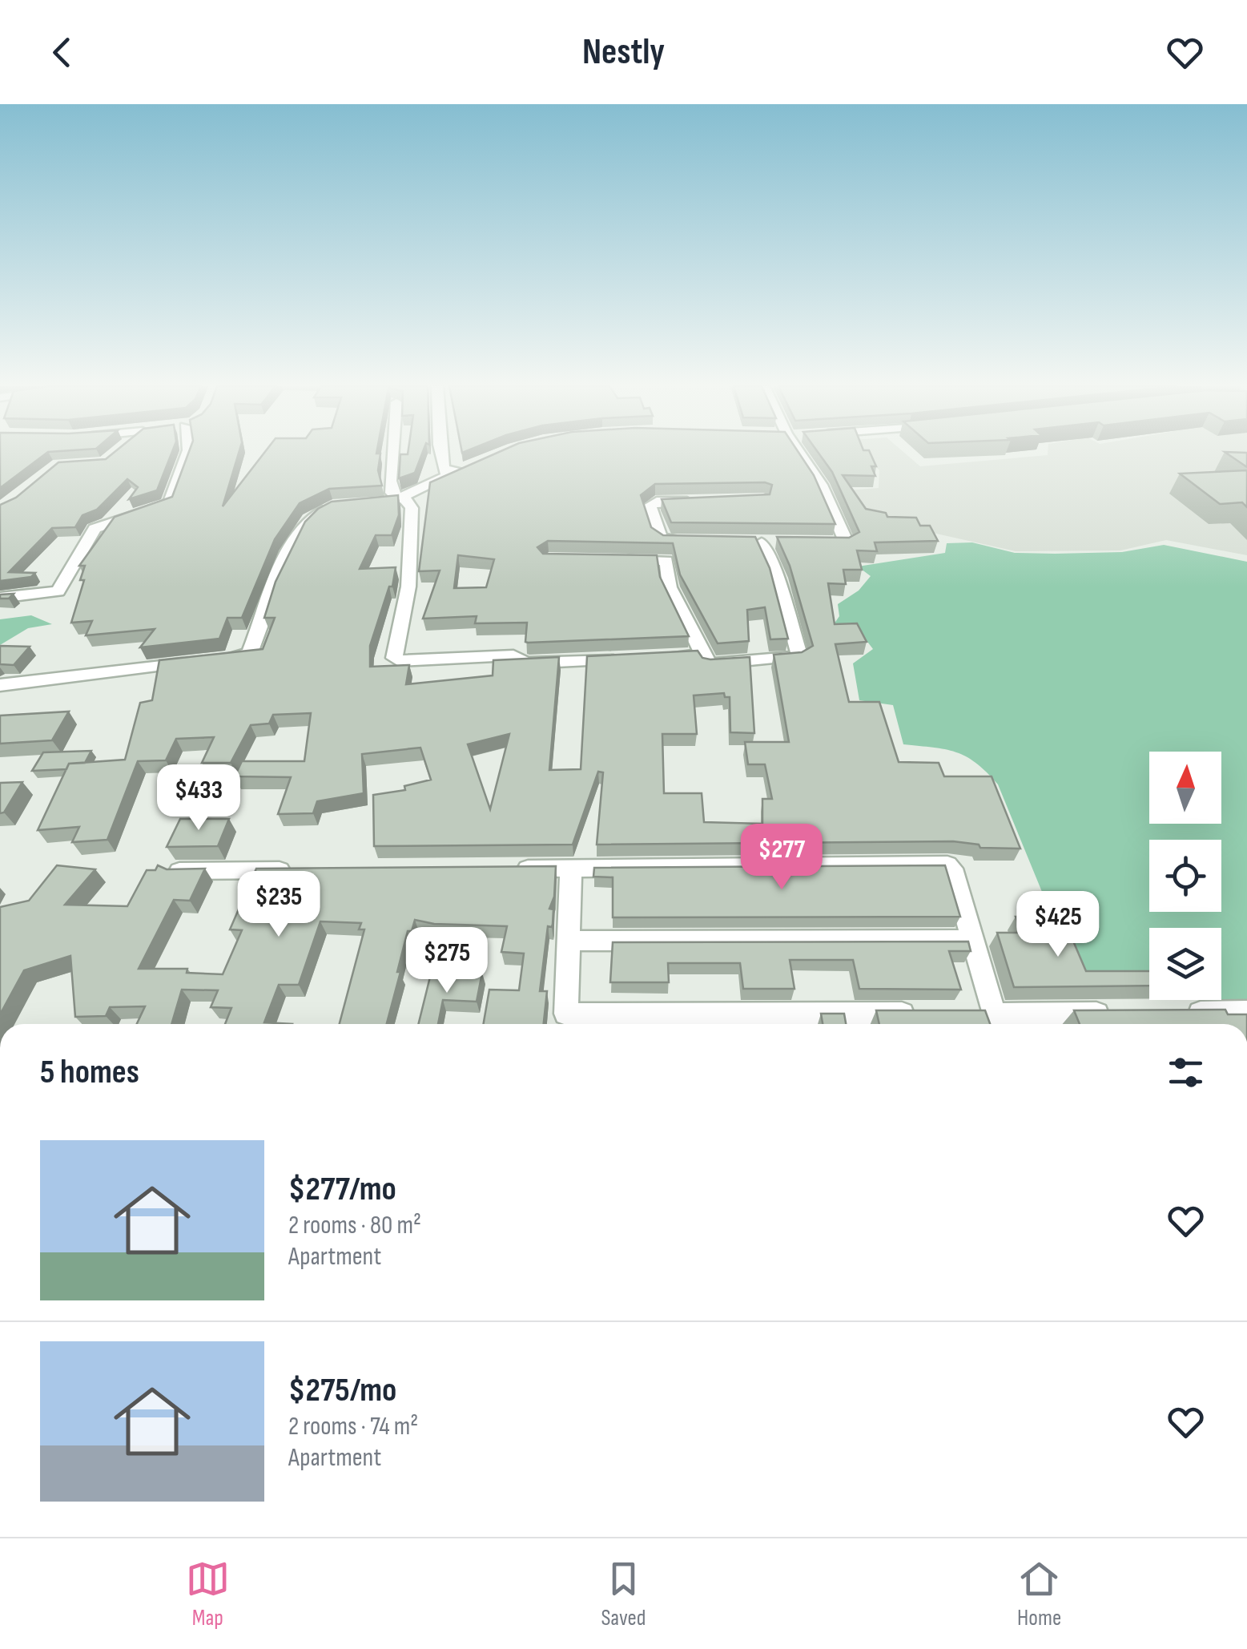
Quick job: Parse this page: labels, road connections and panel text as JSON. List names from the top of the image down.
{
  "north": "top",
  "page": {
    "header": "Nestly",
    "price": [
      "$433",
      "$277",
      "$235",
      "$425",
      "$275"
    ],
    "heading": "5 homes",
    "list": [
      {
        "name": "$277/mo",
        "note": "2 rooms · 80 m² · Apartment"
      },
      {
        "name": "$275/mo",
        "note": "2 rooms · 74 m² · Apartment"
      }
    ],
    "tabs": ["Map", "Saved", "Home"]
  }
}
